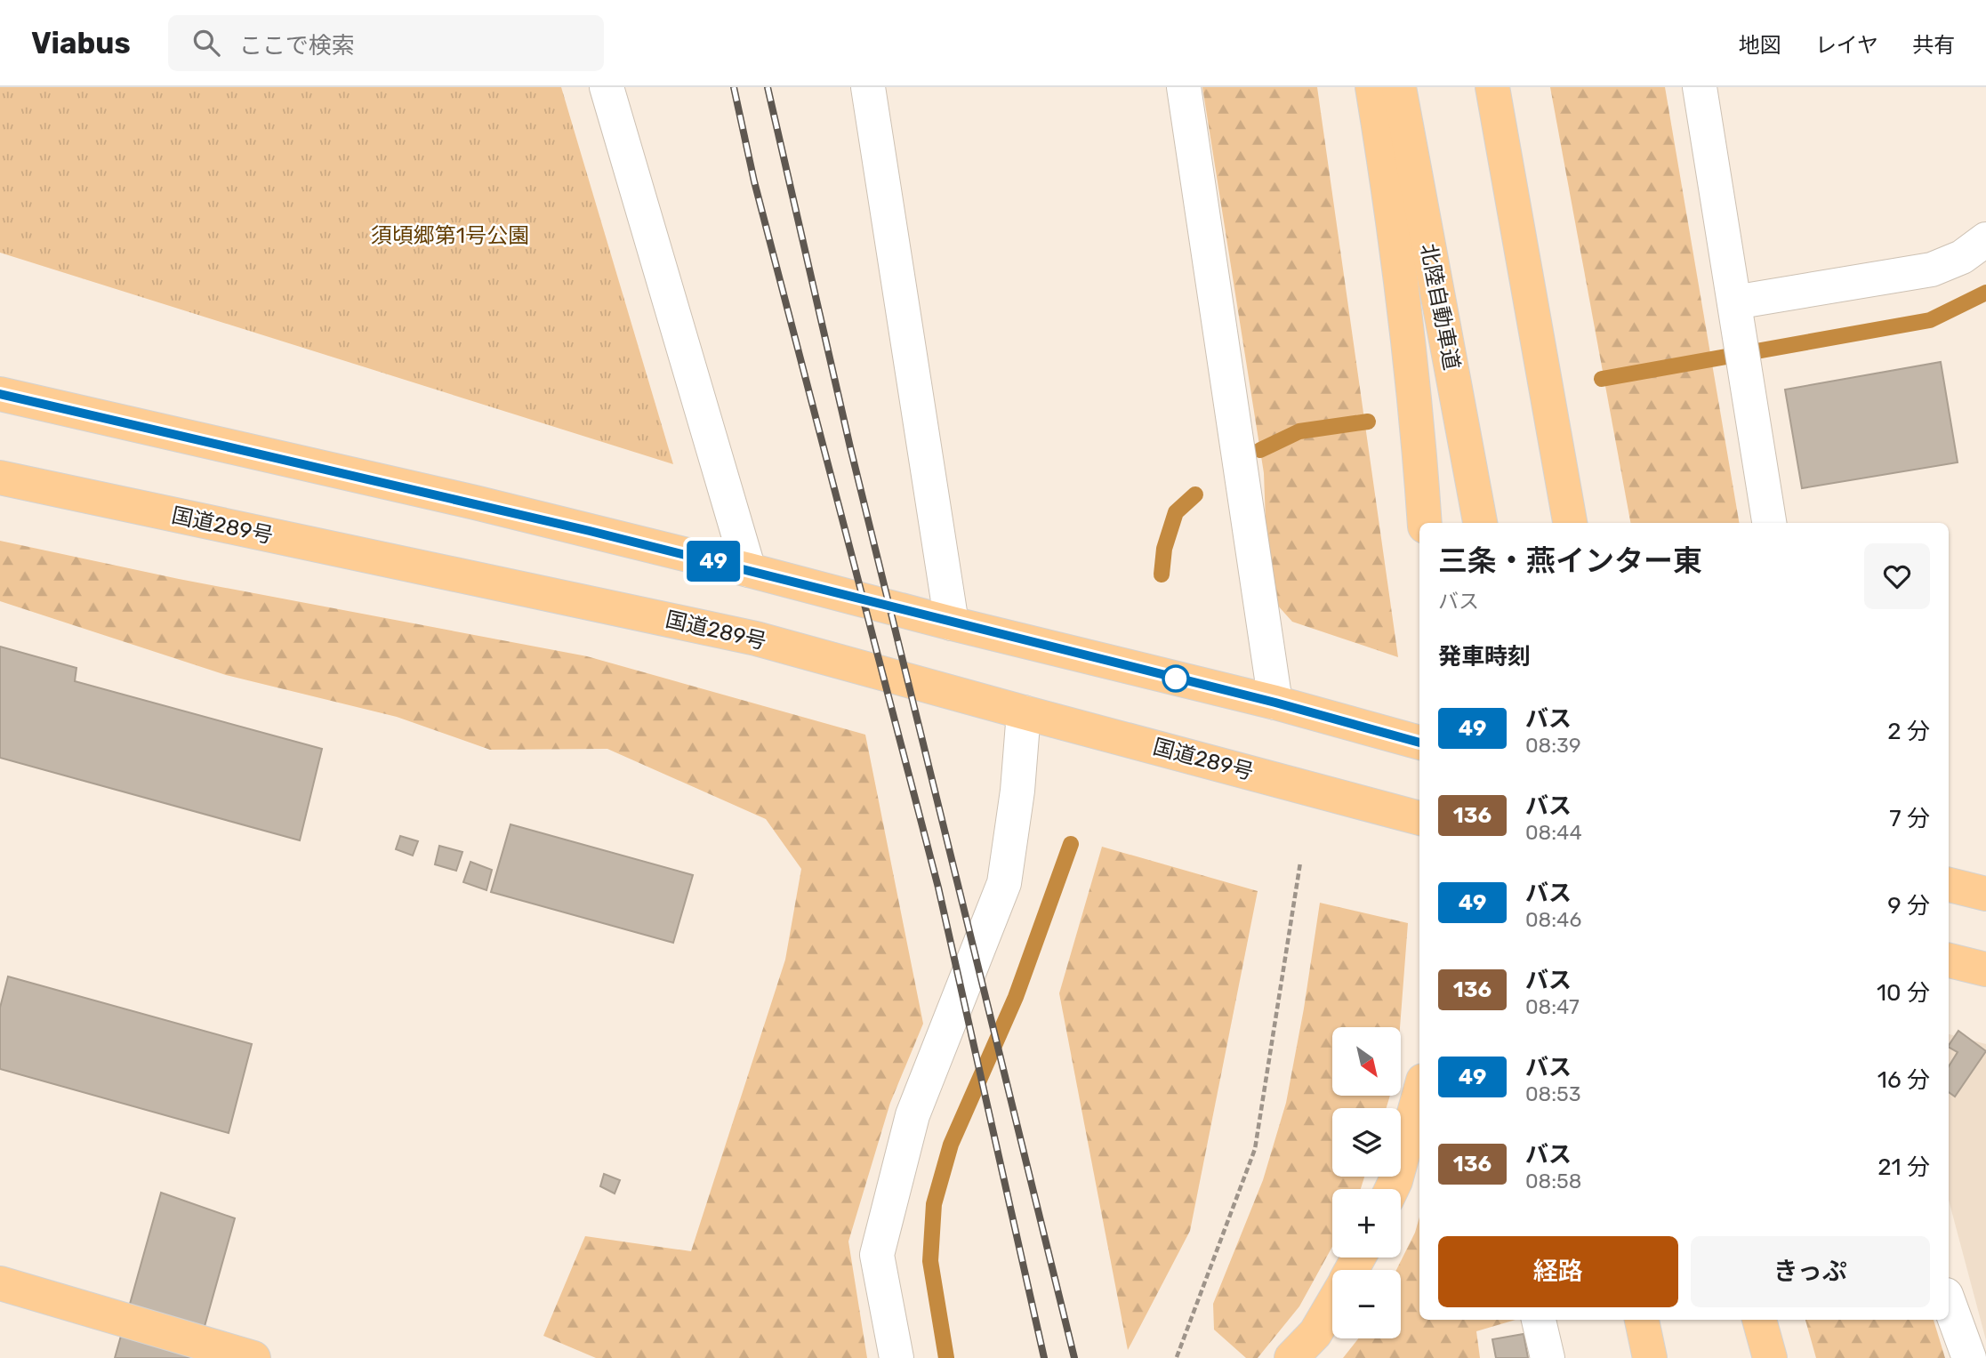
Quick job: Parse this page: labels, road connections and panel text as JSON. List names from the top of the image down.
{
  "streets": {
    "highway": ["北陸自動車道", "国道289号"]
  },
  "parks": ["須頃郷第1号公園"],
  "lines": ["bus line 49"],
  "north": "bottom right",
  "page": {
    "header": "Viabus",
    "search": "ここで検索",
    "nav": ["地図", "レイヤ", "共有"],
    "on_map": "49",
    "heading": [
      ["三条・燕インター東", "バス"],
      "発車時刻"
    ],
    "list": [
      {
        "mark": "49",
        "name": "バス",
        "note": "08:39",
        "value": "2 分"
      },
      {
        "mark": "136",
        "name": "バス",
        "note": "08:44",
        "value": "7 分"
      },
      {
        "mark": "49",
        "name": "バス",
        "note": "08:46",
        "value": "9 分"
      },
      {
        "mark": "136",
        "name": "バス",
        "note": "08:47",
        "value": "10 分"
      },
      {
        "mark": "49",
        "name": "バス",
        "note": "08:53",
        "value": "16 分"
      },
      {
        "mark": "136",
        "name": "バス",
        "note": "08:58",
        "value": "21 分"
      }
    ],
    "map_buttons": ["+", "−"],
    "buttons": ["経路", "きっぷ"]
  }
}
